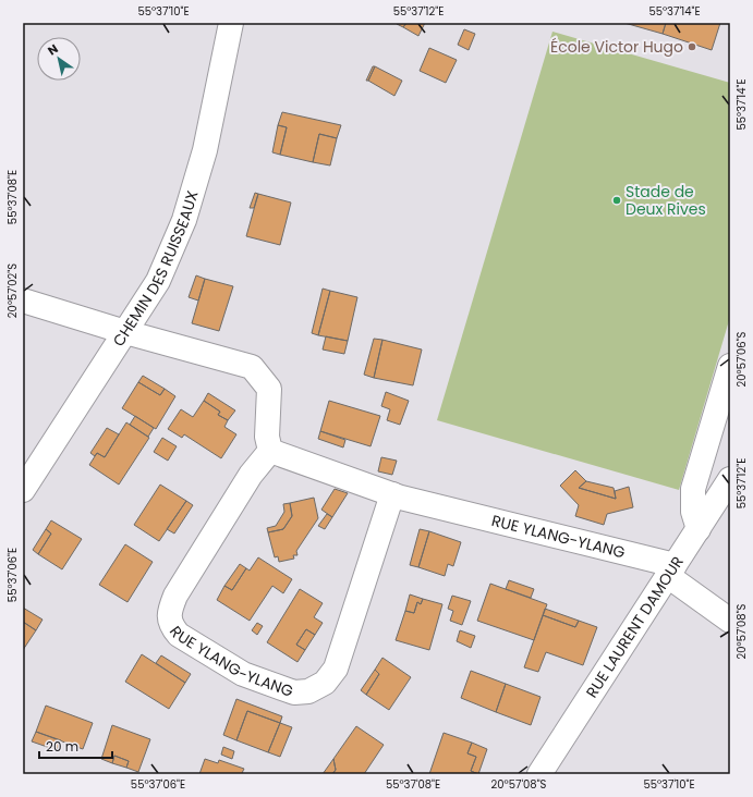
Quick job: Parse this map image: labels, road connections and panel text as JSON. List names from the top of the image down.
{
  "streets": {
    "street": ["CHEMIN DES RUISSEAUX", "RUE YLANG-YLANG", "RUE LAURENT DAMOUR"]
  },
  "crossings": [
    ["RUE YLANG-YLANG", "RUE LAURENT DAMOUR"]
  ],
  "places": ["École Victor Hugo", "Stade de Deux Rives"],
  "scale_bar": "20 m",
  "north": "top left",
  "coordinates": [
    "55°37'10\"E",
    "55°37'12\"E",
    "55°37'14\"E",
    "55°37'08\"E",
    "20°57'02\"S",
    "20°57'06\"S",
    "55°37'06\"E",
    "20°57'08\"S"
  ]
}
